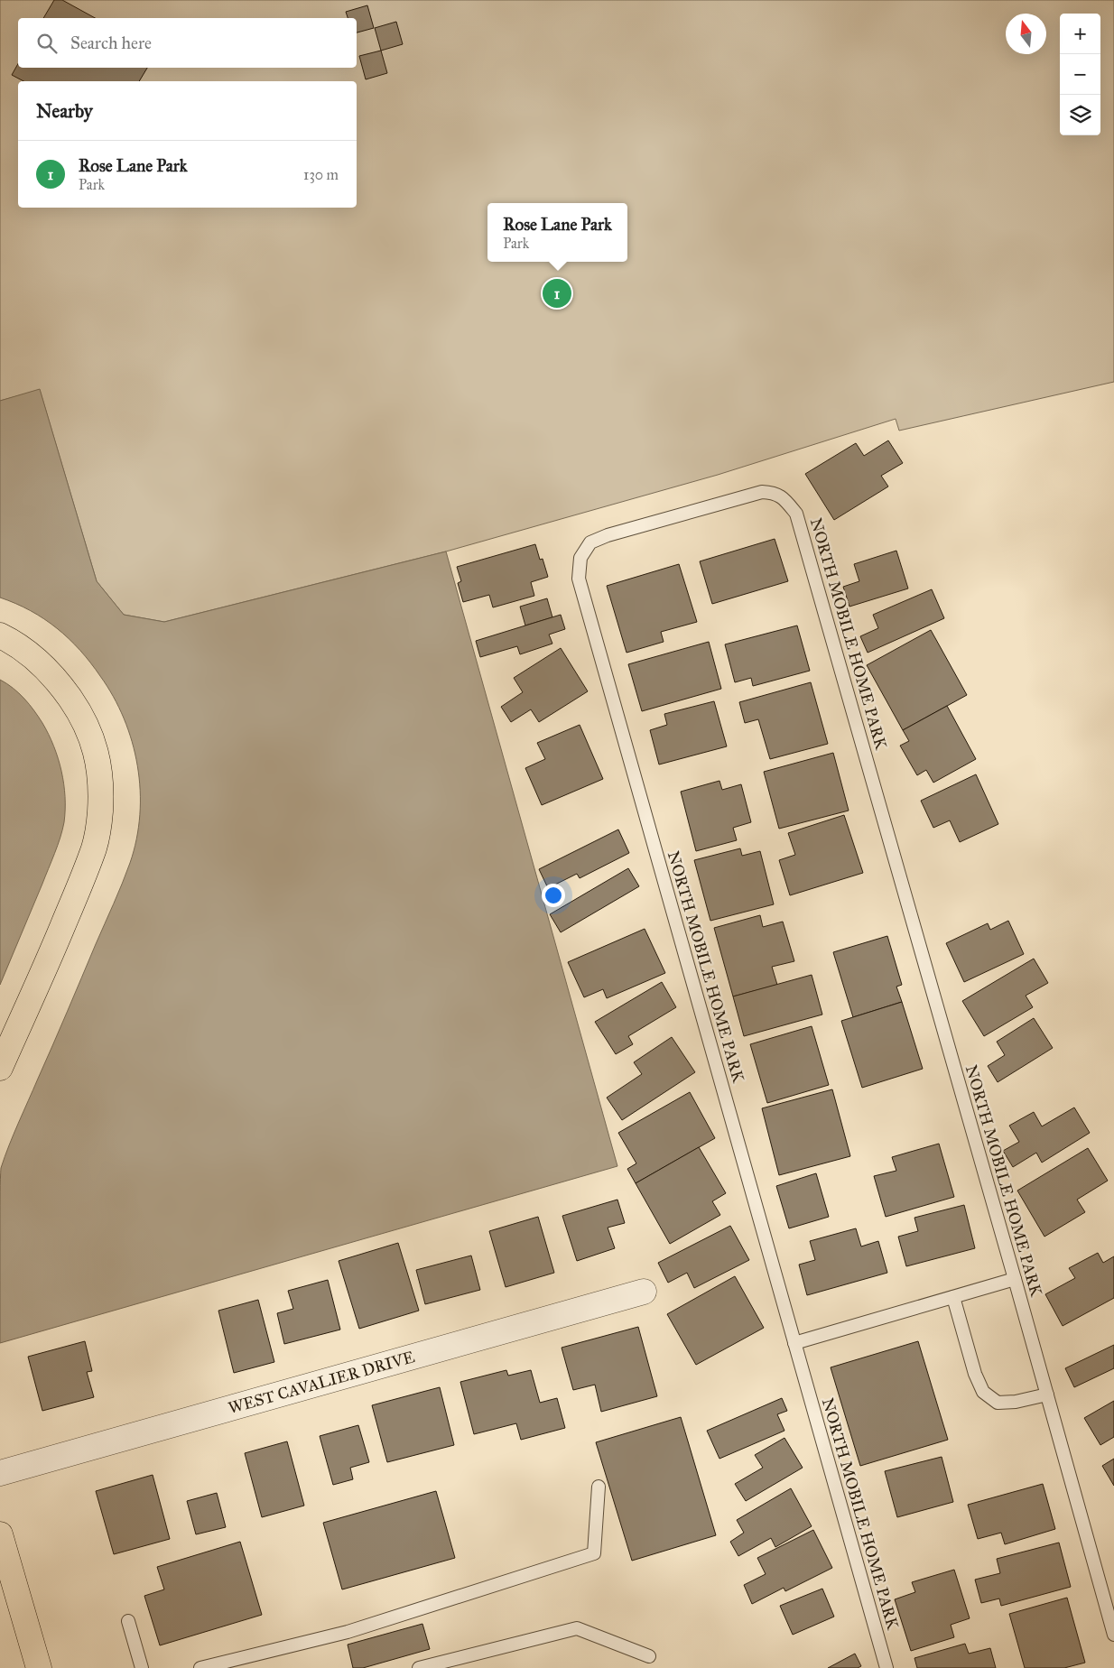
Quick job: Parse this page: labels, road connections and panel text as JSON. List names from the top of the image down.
{
  "streets": {
    "street": ["WEST CAVALIER DRIVE"],
    "lane": ["NORTH MOBILE HOME PARK"]
  },
  "north": "top",
  "page": {
    "map_buttons": ["+", "−"],
    "search": "Search here",
    "heading": "Nearby",
    "list": [
      {
        "mark": "1",
        "name": "Rose Lane Park",
        "note": "Park",
        "value": "130 m"
      }
    ],
    "popup": ["Rose Lane Park", "Park"],
    "pins": "1"
  }
}
